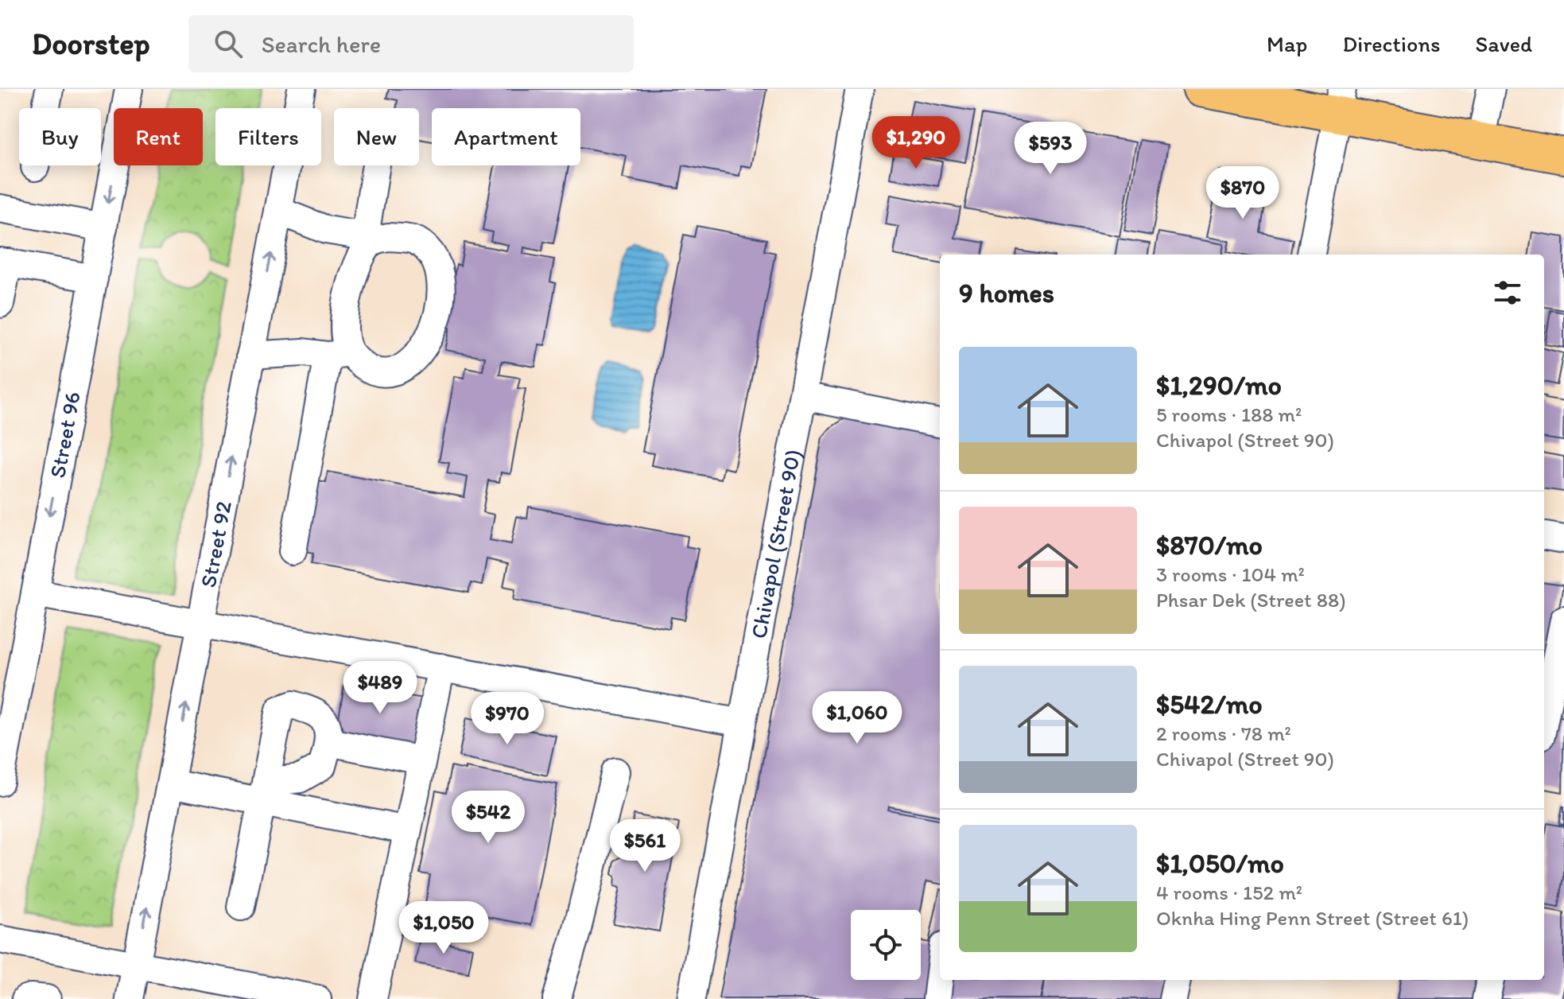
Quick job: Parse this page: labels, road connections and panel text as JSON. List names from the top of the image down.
{
  "streets": {
    "street": ["Street 96", "Street 92", "Chivapol (Street 90)"]
  },
  "one_way": ["Street 96"],
  "page": {
    "header": "Doorstep",
    "search": "Search here",
    "nav": ["Map", "Directions", "Saved"],
    "chip": [
      "Buy",
      "Rent",
      "Filters",
      "New",
      "Apartment"
    ],
    "price": [
      "$1,290",
      "$593",
      "$870",
      "$489",
      "$1,060",
      "$970",
      "$542",
      "$561",
      "$1,050"
    ],
    "heading": "9 homes",
    "list": [
      {
        "name": "$1,290/mo",
        "note": "5 rooms · 188 m² · Chivapol (Street 90)"
      },
      {
        "name": "$870/mo",
        "note": "3 rooms · 104 m² · Phsar Dek (Street 88)"
      },
      {
        "name": "$542/mo",
        "note": "2 rooms · 78 m² · Chivapol (Street 90)"
      },
      {
        "name": "$1,050/mo",
        "note": "4 rooms · 152 m² · Oknha Hing Penn Street (Street 61)"
      }
    ]
  }
}
